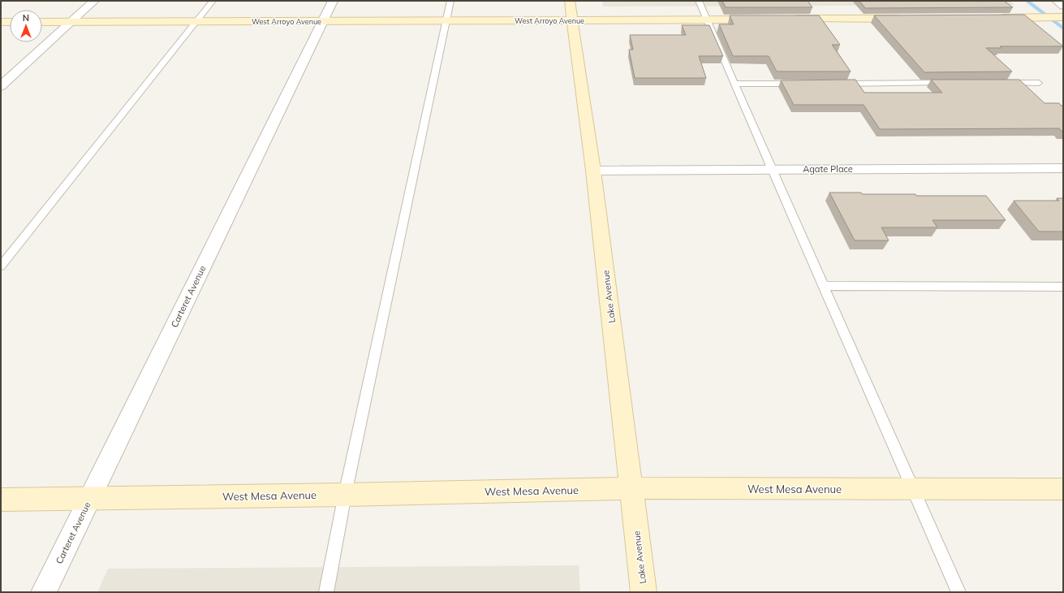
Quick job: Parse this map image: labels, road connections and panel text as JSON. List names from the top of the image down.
{
  "streets": {
    "street": [
      "West Arroyo Avenue",
      "Agate Place",
      "Carteret Avenue",
      "Lake Avenue",
      "West Mesa Avenue"
    ]
  },
  "crossings": [
    ["West Arroyo Avenue", "Carteret Avenue"],
    ["West Arroyo Avenue", "Lake Avenue"],
    ["Agate Place", "Lake Avenue"],
    ["Carteret Avenue", "West Mesa Avenue"],
    ["Lake Avenue", "West Mesa Avenue"]
  ],
  "north": "top"
}
